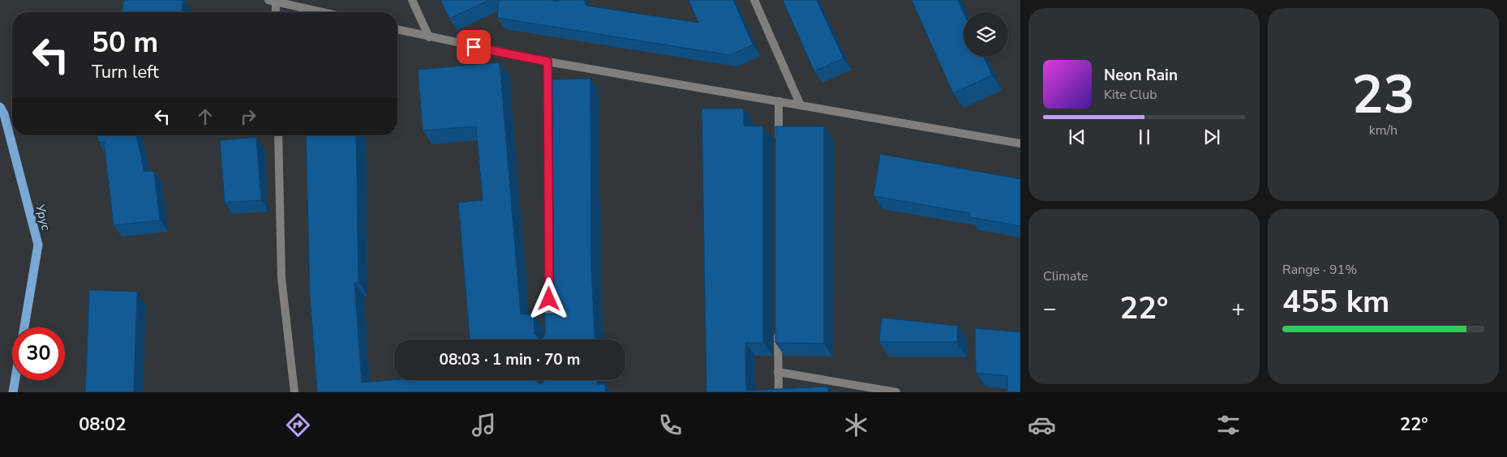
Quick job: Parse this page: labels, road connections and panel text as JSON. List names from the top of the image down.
{
  "water": ["Урус"],
  "page": {
    "tile": [
      ["23", "km/h"],
      "Climate",
      ["Range · 91%", "455 km"]
    ],
    "turn": ["50 m", "Turn left"],
    "song": ["Neon Rain", "Kite Club"],
    "heat": ["−", "22°", "+"],
    "limit": "30",
    "trip": "08:03 · 1 min · 70 m",
    "tabs": ["08:02", "22°"]
  }
}
